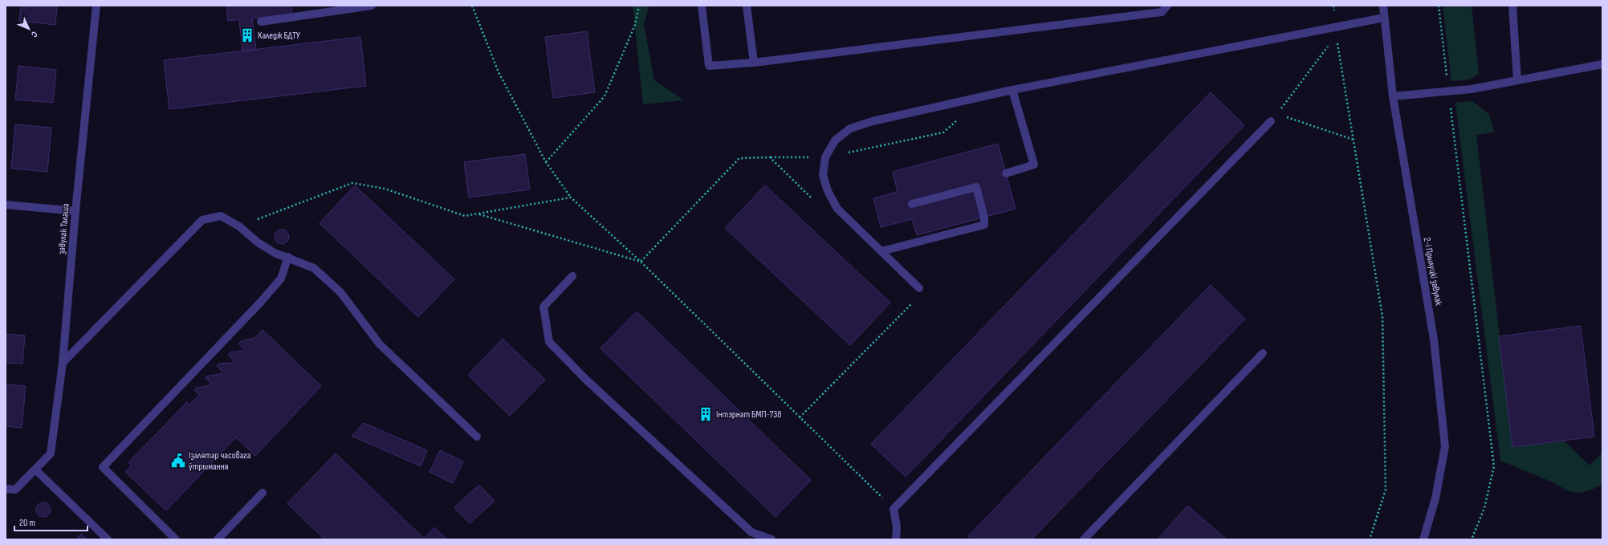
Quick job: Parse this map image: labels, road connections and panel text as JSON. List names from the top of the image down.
{
  "streets": {
    "street": ["завулак Талаша", "2-і Прылуцкі завулак"]
  },
  "places": {
    "building": ["Каледж БДТУ", "Інтэрнат БМП-738"],
    "public building": ["Ізалятар часовага ўтрымання"]
  },
  "scale_bar": "20 m",
  "north": "bottom right"
}
